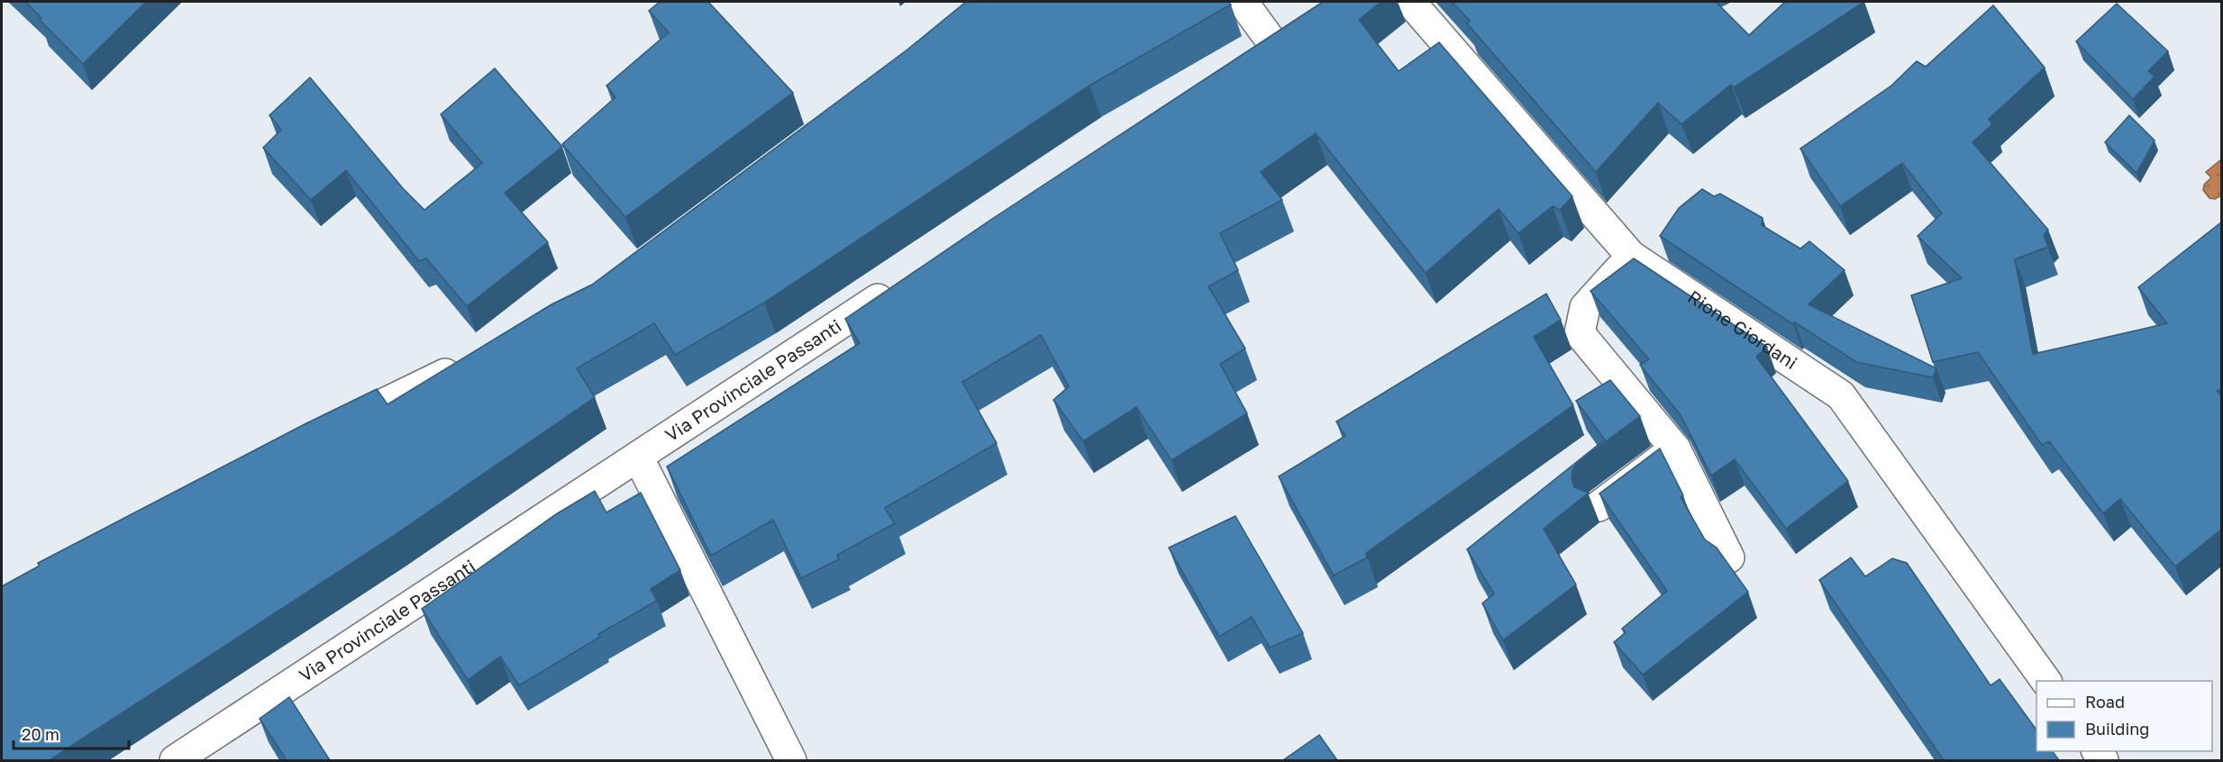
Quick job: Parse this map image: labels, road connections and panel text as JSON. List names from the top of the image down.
{
  "streets": {
    "street": ["Rione Giordani", "Via Provinciale Passanti"]
  },
  "legend": ["Road", "Building"],
  "scale_bar": "20 m"
}
